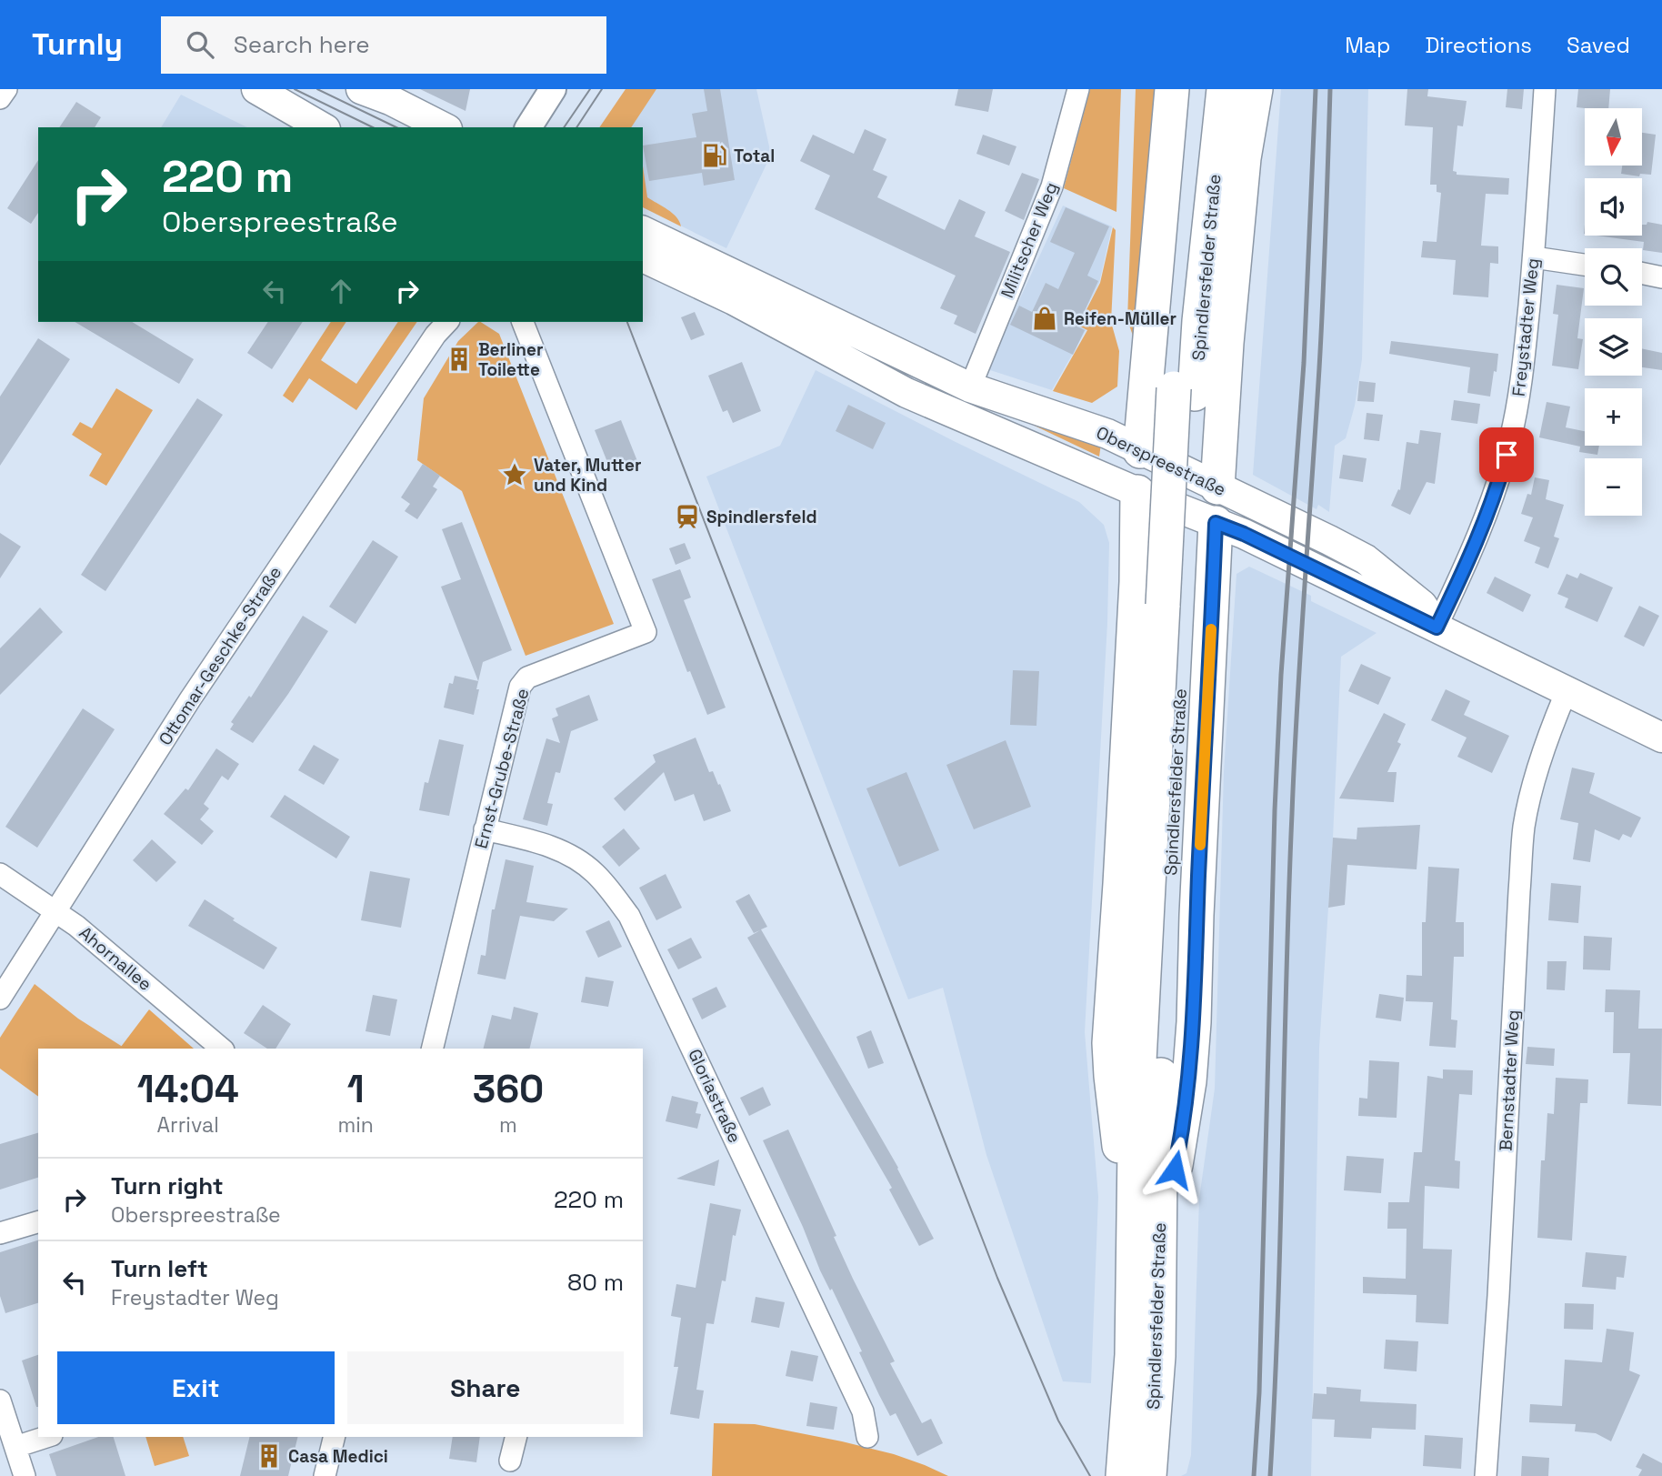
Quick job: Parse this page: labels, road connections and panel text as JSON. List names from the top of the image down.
{
  "streets": {
    "highway": ["Spindlersfelder Straße"],
    "main road": ["Oberspreestraße"],
    "street": [
      "Militscher Weg",
      "Freystadter Weg",
      "Ottomar-Geschke-Straße",
      "Ernst-Grube-Straße",
      "Ahornallee",
      "Bernstadter Weg",
      "Gloriastraße"
    ]
  },
  "crossings": [
    ["Militscher Weg", "Oberspreestraße"],
    ["Freystadter Weg", "Oberspreestraße"],
    ["Oberspreestraße", "Bernstadter Weg"],
    ["Ottomar-Geschke-Straße", "Ahornallee"],
    ["Ernst-Grube-Straße", "Gloriastraße"]
  ],
  "places": {
    "fuel station": ["Total"],
    "shop": ["Reifen-Müller"],
    "building": ["Berliner Toilette", "Casa Medici"],
    "place": ["Vater, Mutter und Kind"],
    "station": ["Spindlersfeld"]
  },
  "north": "bottom",
  "page": {
    "header": "Turnly",
    "search": "Search here",
    "nav": ["Map", "Directions", "Saved"],
    "map_buttons": ["+", "−"],
    "turn": ["220 m", "Oberspreestraße"],
    "eta": [
      "14:04",
      "Arrival",
      "1",
      "min",
      "360",
      "m"
    ],
    "list": [
      {
        "name": "Turn right",
        "note": "Oberspreestraße",
        "value": "220 m"
      },
      {
        "name": "Turn left",
        "note": "Freystadter Weg",
        "value": "80 m"
      }
    ],
    "buttons": ["Exit", "Share"]
  }
}
